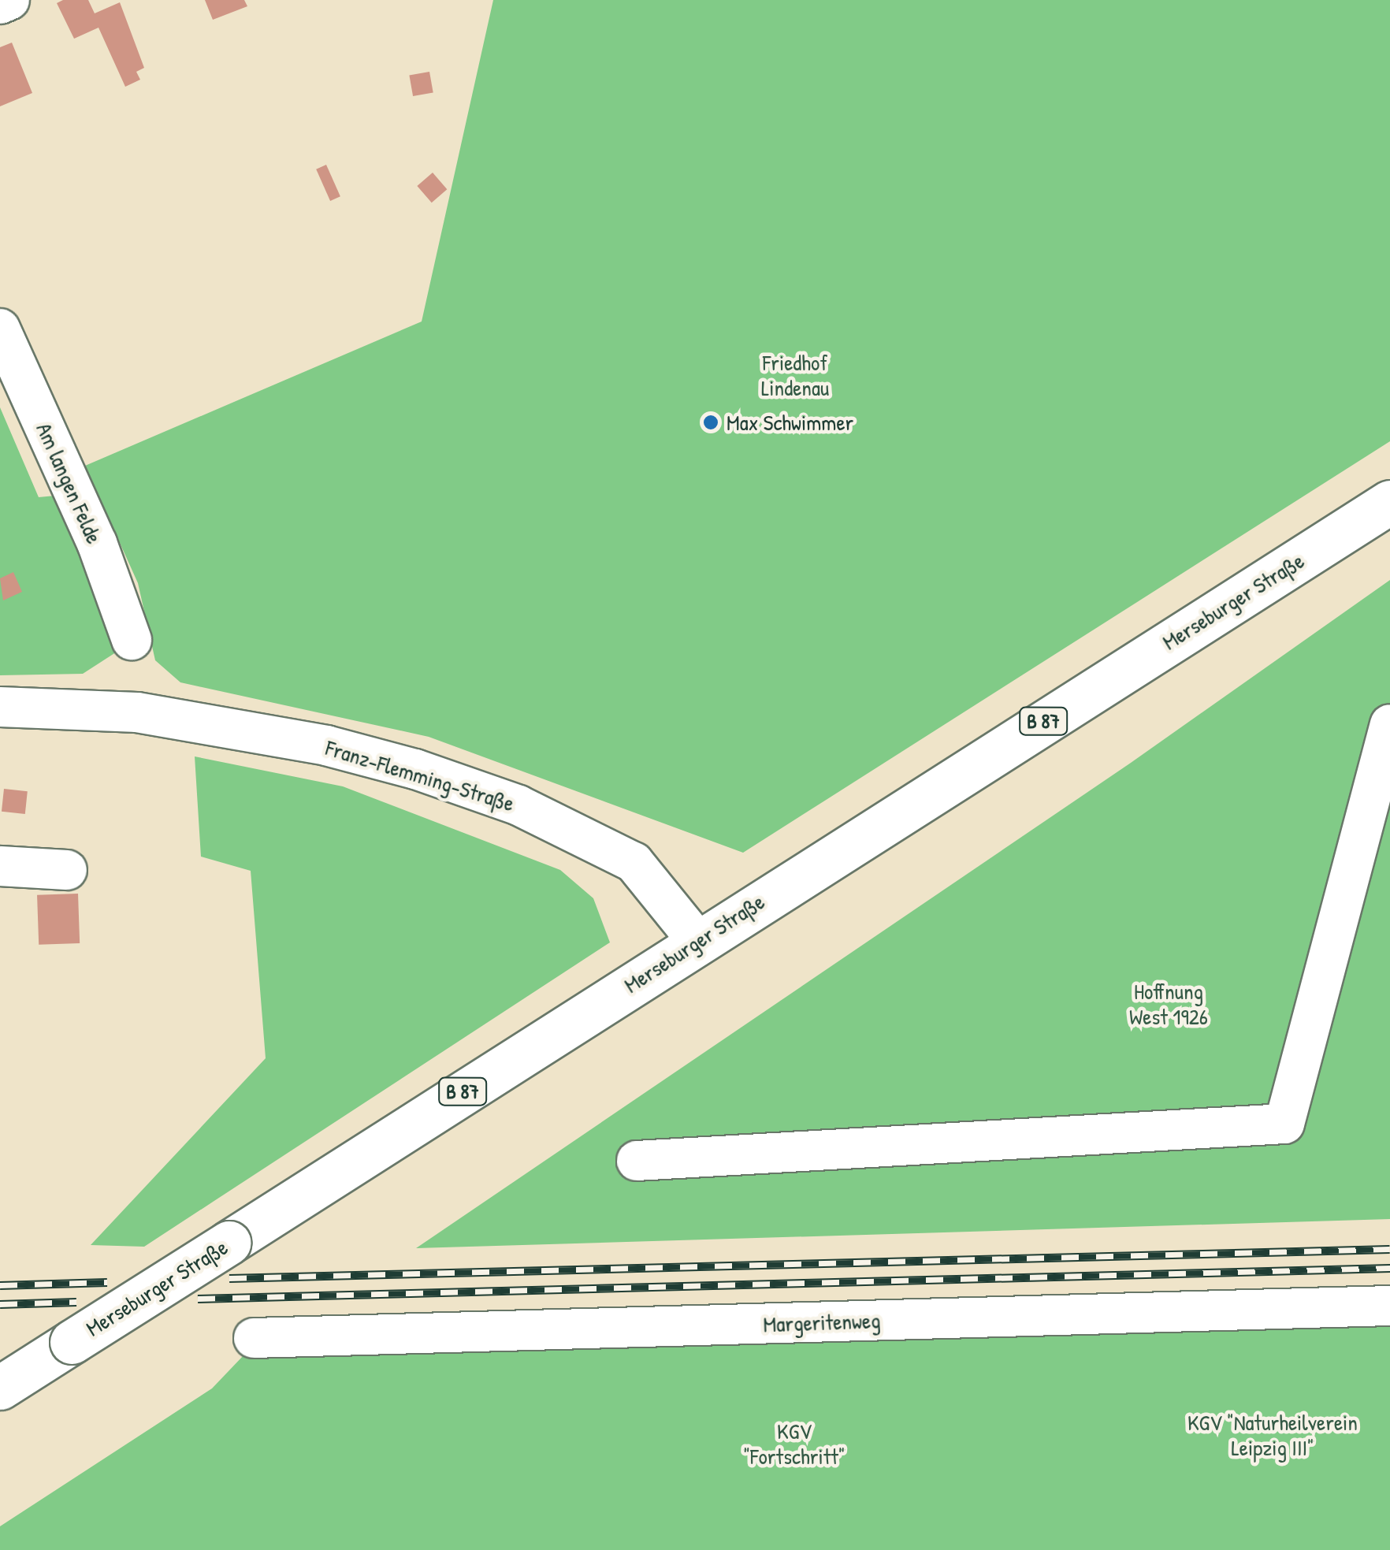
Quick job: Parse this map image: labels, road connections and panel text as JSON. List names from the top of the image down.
{
  "streets": {
    "main road": ["Merseburger Straße", "B 87"],
    "street": ["Am langen Felde", "Franz-Flemming-Straße", "Margeritenweg"]
  },
  "crossings": [
    ["Merseburger Straße", "Franz-Flemming-Straße"]
  ],
  "parks": [
    "Friedhof Lindenau",
    "Hoffnung West 1926",
    "KGV \"Naturheilverein Leipzig III\"",
    "KGV \"Fortschritt\""
  ],
  "places": ["Max Schwimmer"]
}
